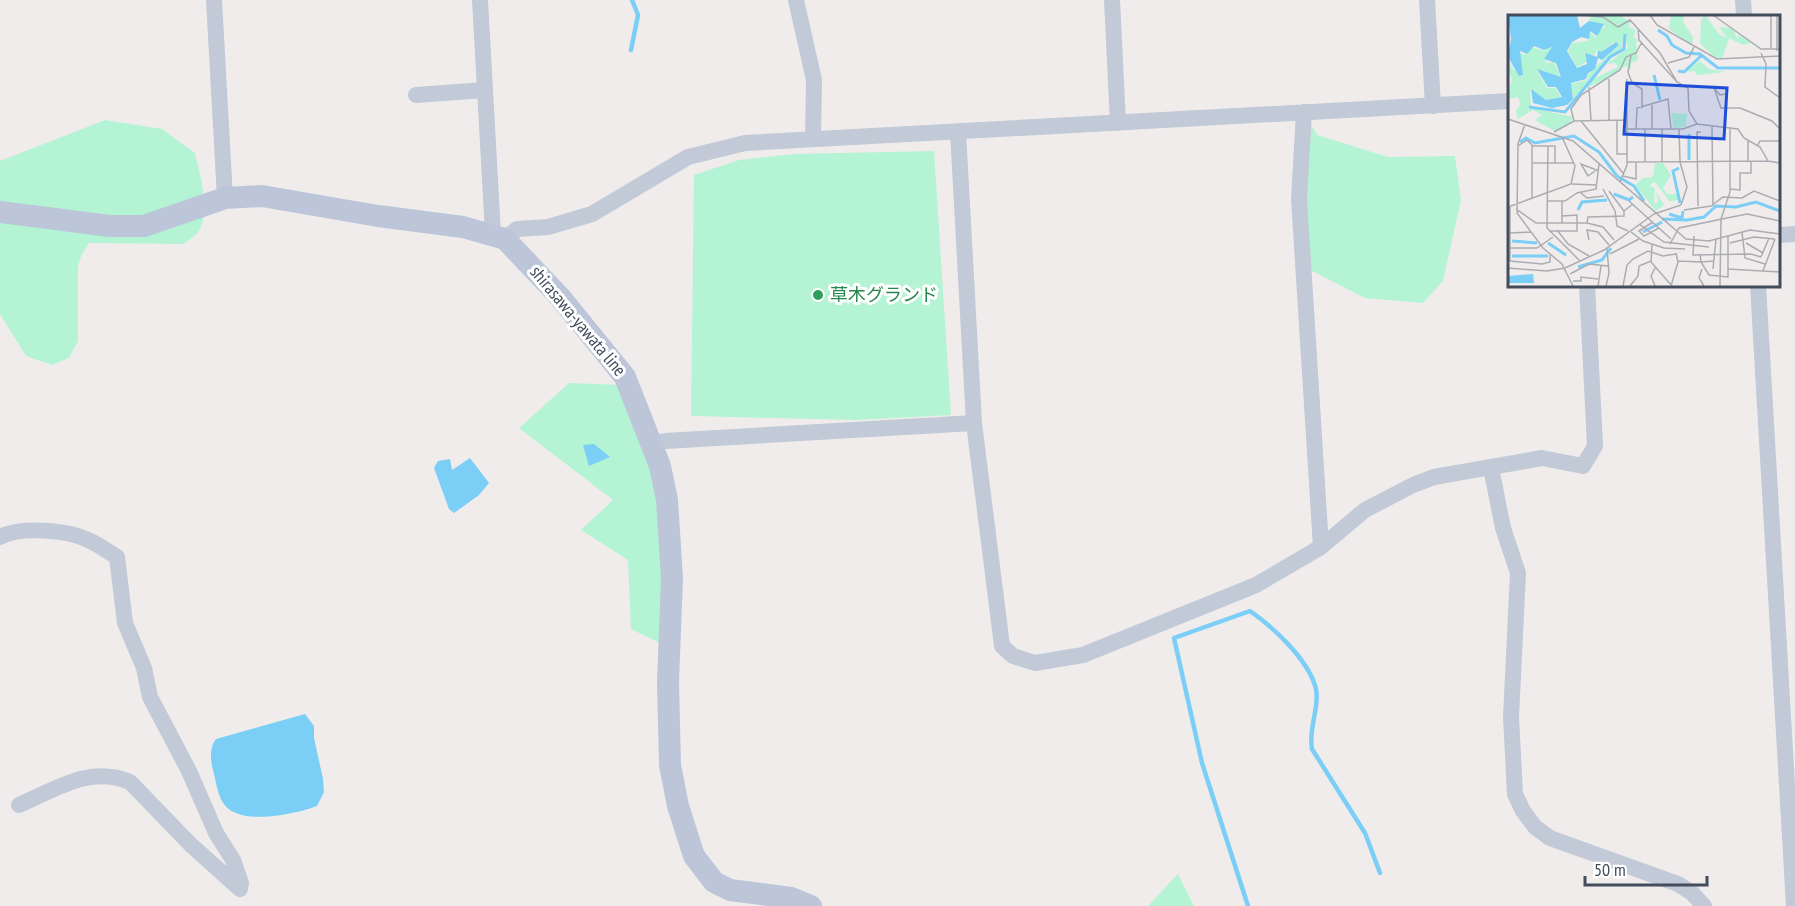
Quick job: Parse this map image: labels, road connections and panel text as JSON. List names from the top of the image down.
{
  "streets": {
    "main road": ["shirasawa-yawata line"]
  },
  "places": ["草木グランド"],
  "scale_bar": "50 m"
}
